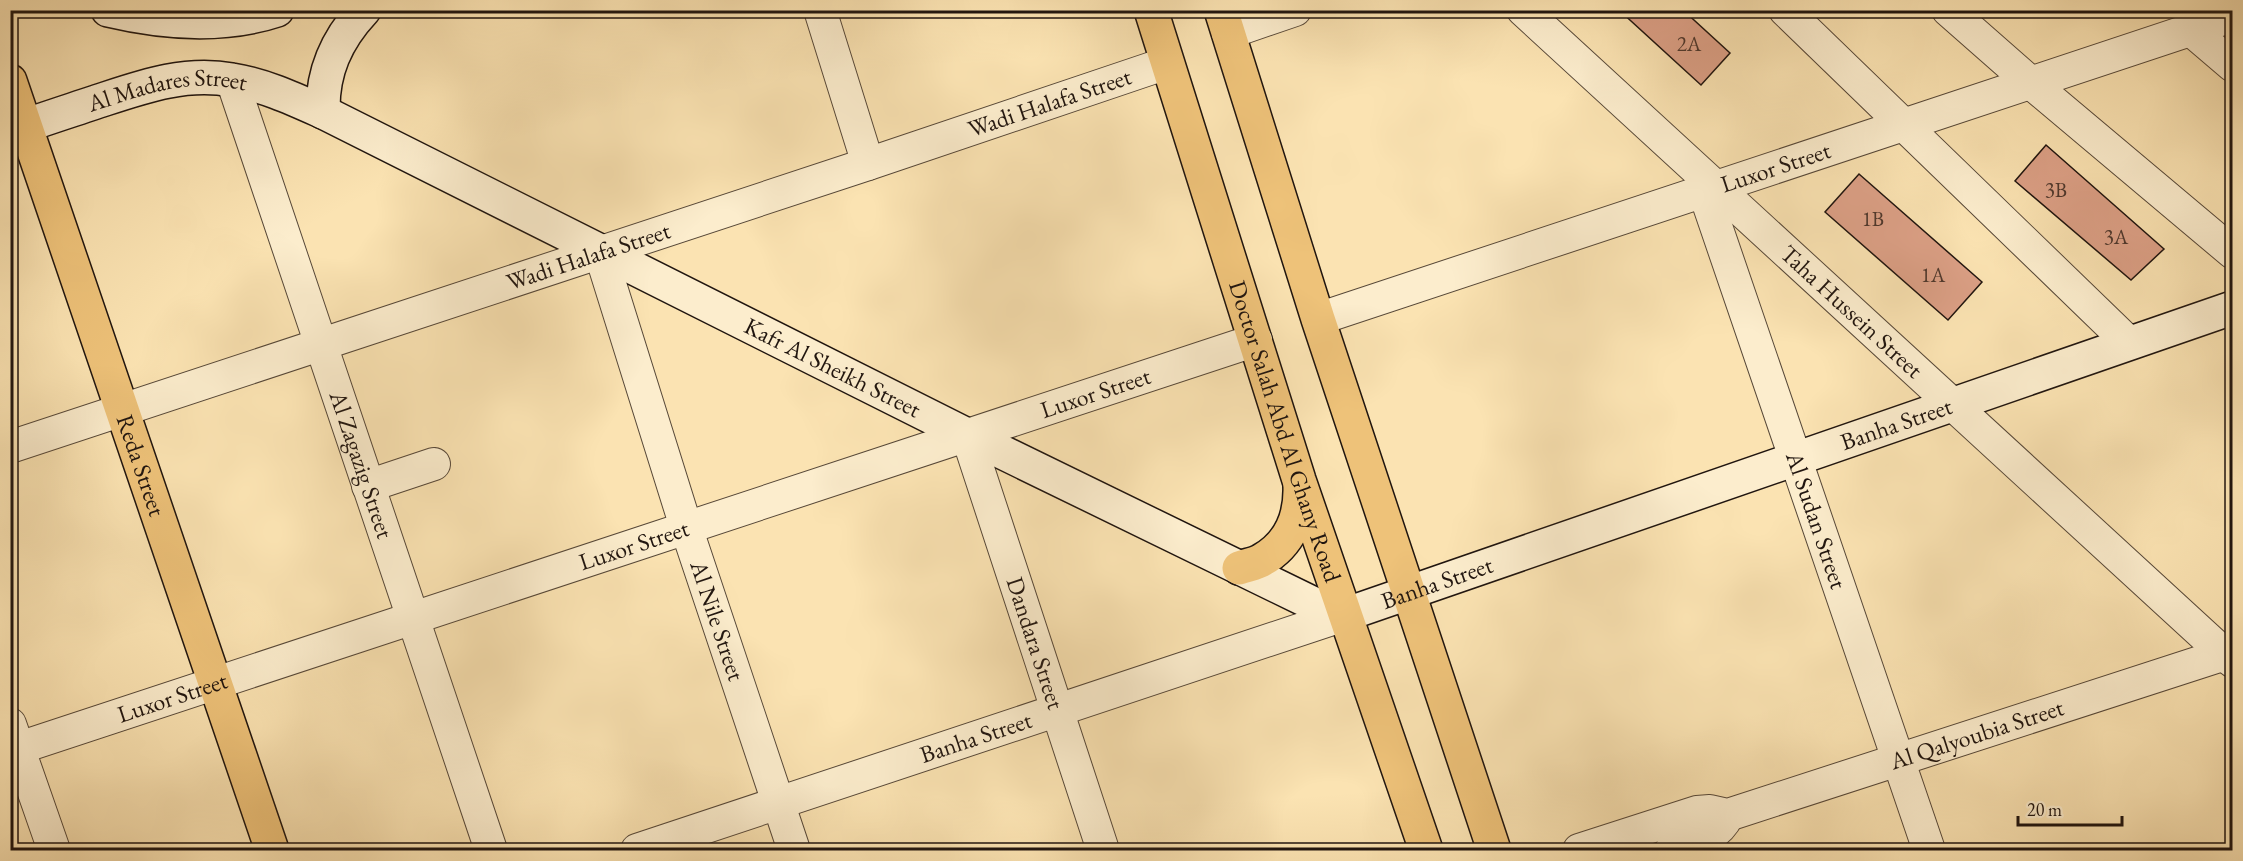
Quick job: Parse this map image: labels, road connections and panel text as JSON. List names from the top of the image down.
{
  "streets": {
    "main road": [
      "Al Madares Street",
      "Kafr Al Sheikh Street",
      "Banha Street",
      "Doctor Salah Abd Al Ghany Road",
      "Reda Street"
    ],
    "street": [
      "Wadi Halafa Street",
      "Luxor Street",
      "Taha Hussein Street",
      "Al Zagazig Street",
      "Al Sudan Street",
      "Al Nile Street",
      "Dandara Street",
      "Al Qalyoubia Street"
    ]
  },
  "crossings": [
    ["Al Madares Street", "Kafr Al Sheikh Street"],
    ["Al Madares Street", "Al Zagazig Street"],
    ["Al Madares Street", "Reda Street"],
    ["Wadi Halafa Street", "Kafr Al Sheikh Street"],
    ["Wadi Halafa Street", "Doctor Salah Abd Al Ghany Road"],
    ["Wadi Halafa Street", "Al Zagazig Street"],
    ["Wadi Halafa Street", "Reda Street"],
    ["Wadi Halafa Street", "Al Nile Street"],
    ["Luxor Street", "Taha Hussein Street"],
    ["Luxor Street", "Kafr Al Sheikh Street"],
    ["Luxor Street", "Doctor Salah Abd Al Ghany Road"],
    ["Luxor Street", "Al Zagazig Street"],
    ["Luxor Street", "Reda Street"],
    ["Luxor Street", "Al Sudan Street"],
    ["Luxor Street", "Al Nile Street"],
    ["Luxor Street", "Dandara Street"],
    ["Taha Hussein Street", "Banha Street"],
    ["Taha Hussein Street", "Al Sudan Street"],
    ["Taha Hussein Street", "Al Qalyoubia Street"],
    ["Kafr Al Sheikh Street", "Banha Street"],
    ["Kafr Al Sheikh Street", "Doctor Salah Abd Al Ghany Road"],
    ["Kafr Al Sheikh Street", "Al Nile Street"],
    ["Kafr Al Sheikh Street", "Dandara Street"],
    ["Banha Street", "Doctor Salah Abd Al Ghany Road"],
    ["Banha Street", "Al Sudan Street"],
    ["Banha Street", "Al Nile Street"],
    ["Banha Street", "Dandara Street"],
    ["Al Sudan Street", "Al Qalyoubia Street"]
  ],
  "house_numbers": [
    "2A",
    "3B",
    "1B",
    "3A",
    "1A"
  ],
  "scale_bar": "20 m"
}
